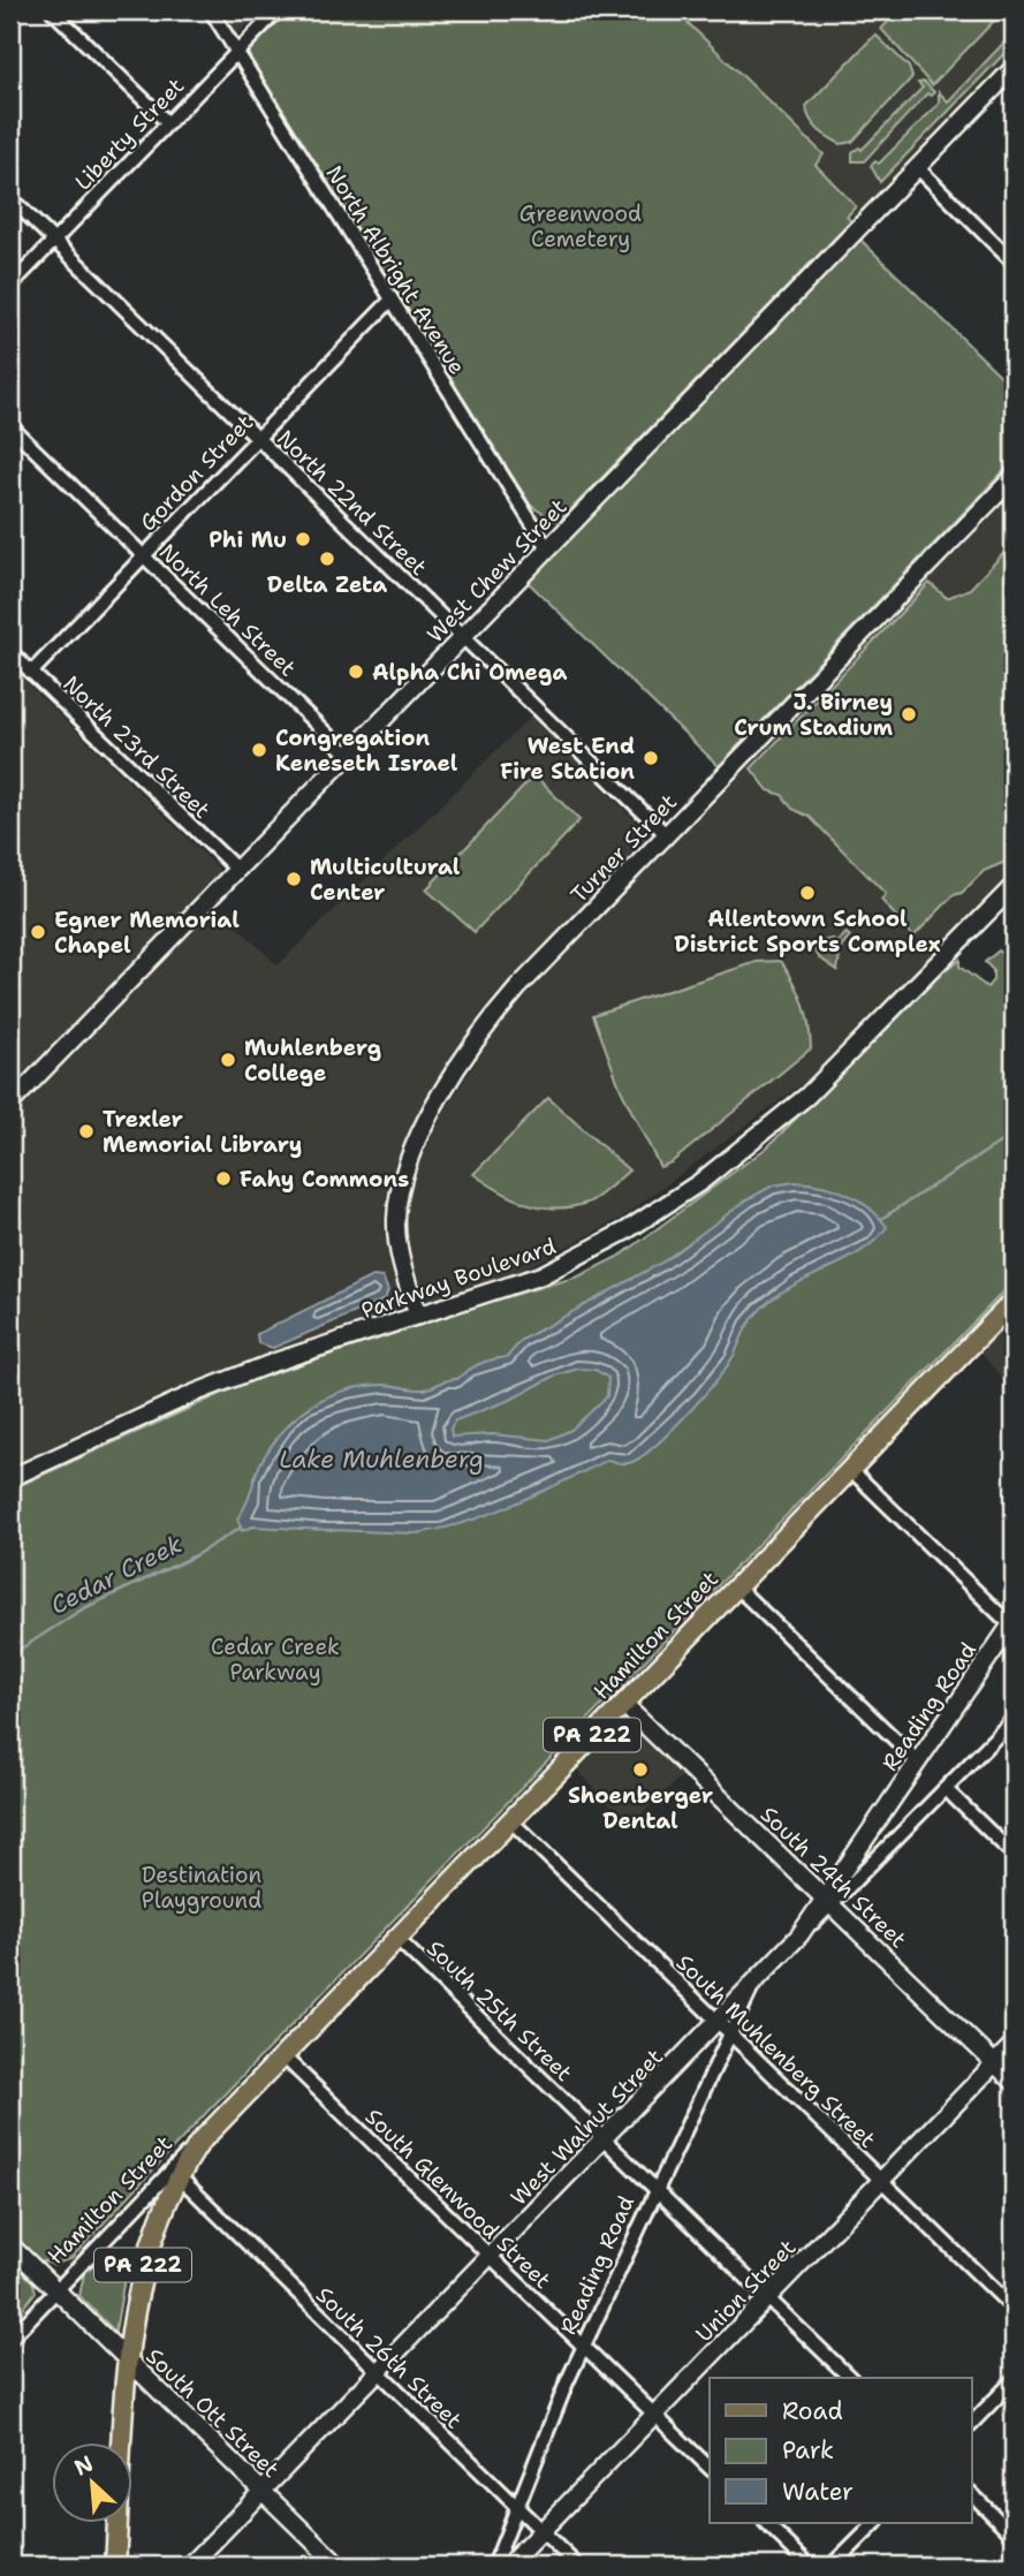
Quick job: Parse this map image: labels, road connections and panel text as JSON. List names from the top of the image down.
{
  "streets": {
    "main road": ["Hamilton Street", "PA 222"],
    "street": [
      "Liberty Street",
      "North Albright Avenue",
      "Gordon Street",
      "North 22nd Street",
      "West Chew Street",
      "North Leh Street",
      "North 23rd Street",
      "Turner Street",
      "Parkway Boulevard",
      "Reading Road",
      "South 24th Street",
      "South 25th Street",
      "South Muhlenberg Street",
      "West Walnut Street",
      "South Glenwood Street",
      "Union Street",
      "South 26th Street",
      "South Ott Street"
    ]
  },
  "crossings": [
    ["Liberty Street", "North Albright Avenue"],
    ["Liberty Street", "North 22nd Street"],
    ["North Albright Avenue", "Gordon Street"],
    ["North Albright Avenue", "West Chew Street"],
    ["Gordon Street", "North 22nd Street"],
    ["Gordon Street", "North Leh Street"],
    ["Gordon Street", "North 23rd Street"],
    ["North 22nd Street", "West Chew Street"],
    ["North 22nd Street", "Turner Street"],
    ["West Chew Street", "North Leh Street"],
    ["West Chew Street", "North 23rd Street"],
    ["Turner Street", "Parkway Boulevard"],
    ["Hamilton Street", "PA 222"],
    ["Hamilton Street", "South 24th Street"],
    ["Hamilton Street", "South 25th Street"],
    ["Hamilton Street", "South Muhlenberg Street"],
    ["Hamilton Street", "South Glenwood Street"],
    ["Hamilton Street", "South 26th Street"],
    ["Hamilton Street", "South Ott Street"],
    ["Reading Road", "South 24th Street"],
    ["Reading Road", "South 25th Street"],
    ["Reading Road", "South Muhlenberg Street"],
    ["Reading Road", "West Walnut Street"],
    ["Reading Road", "South Glenwood Street"],
    ["Reading Road", "South 26th Street"],
    ["PA 222", "South 26th Street"],
    ["PA 222", "South Ott Street"],
    ["South 24th Street", "Union Street"],
    ["South 25th Street", "West Walnut Street"],
    ["South 25th Street", "Union Street"],
    ["South Muhlenberg Street", "West Walnut Street"],
    ["South Muhlenberg Street", "Union Street"],
    ["West Walnut Street", "South Glenwood Street"],
    ["West Walnut Street", "South 26th Street"],
    ["West Walnut Street", "South Ott Street"],
    ["South Glenwood Street", "Union Street"],
    ["Union Street", "South 26th Street"]
  ],
  "water": ["Lake Muhlenberg", "Cedar Creek"],
  "parks": ["Greenwood Cemetery", "Cedar Creek Parkway", "Destination Playground"],
  "places": [
    "Phi Mu",
    "Delta Zeta",
    "Alpha Chi Omega",
    "J. Birney Crum Stadium",
    "Congregation Keneseth Israel",
    "West End Fire Station",
    "Multicultural Center",
    "Allentown School District Sports Complex",
    "Egner Memorial Chapel",
    "Muhlenberg College",
    "Trexler Memorial Library",
    "Fahy Commons",
    "Shoenberger Dental"
  ],
  "legend": ["Road", "Park", "Water"],
  "north": "top left"
}
